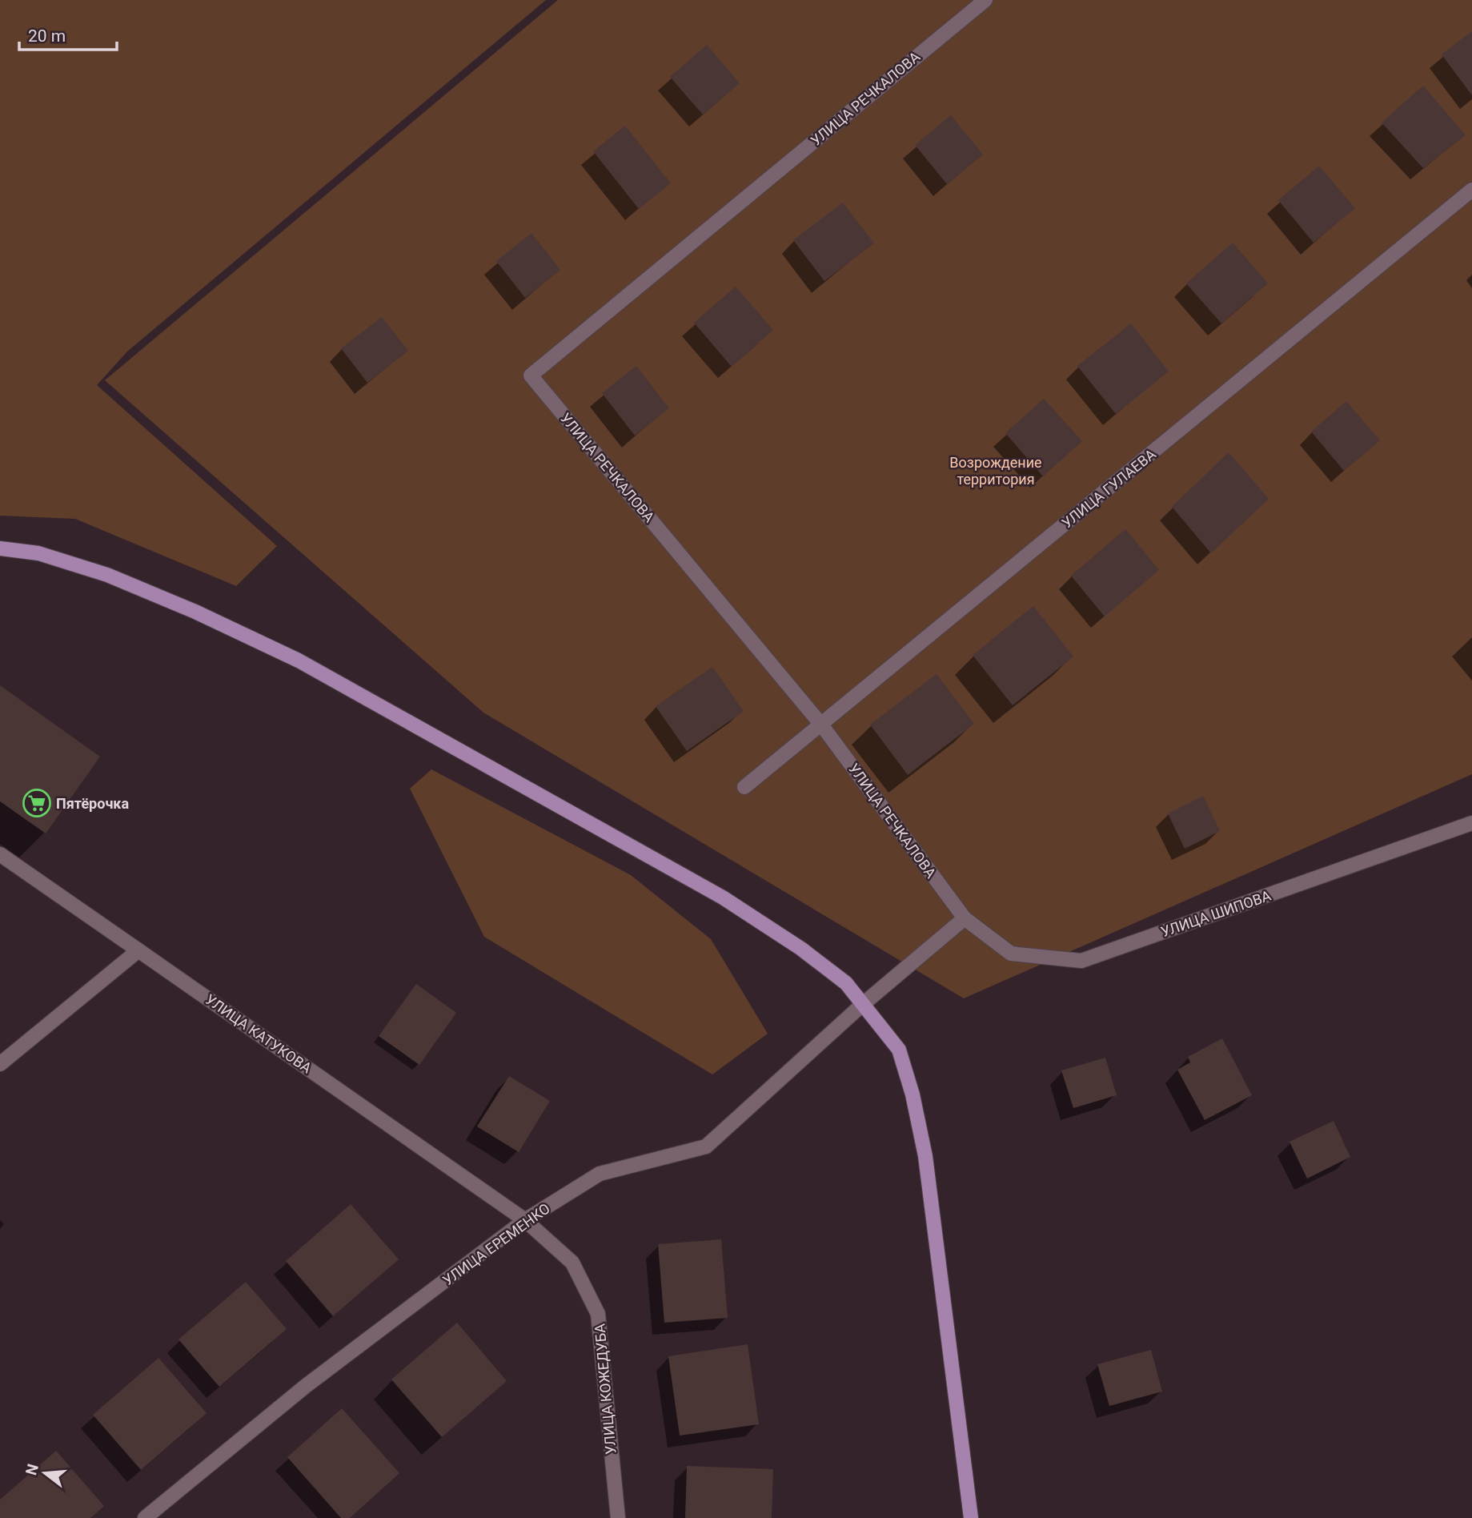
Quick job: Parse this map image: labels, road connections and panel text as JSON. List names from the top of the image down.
{
  "streets": {
    "street": [
      "УЛИЦА РЕЧКАЛОВА",
      "УЛИЦА ГУЛАЕВА",
      "УЛИЦА ШИПОВА",
      "УЛИЦА КАТУКОВА",
      "УЛИЦА ЕРЕМЕНКО",
      "УЛИЦА КОЖЕДУБА"
    ]
  },
  "crossings": [
    ["УЛИЦА РЕЧКАЛОВА", "УЛИЦА ГУЛАЕВА"],
    ["УЛИЦА РЕЧКАЛОВА", "УЛИЦА ШИПОВА"],
    ["УЛИЦА КАТУКОВА", "УЛИЦА ЕРЕМЕНКО"],
    ["УЛИЦА КАТУКОВА", "УЛИЦА КОЖЕДУБА"],
    ["УЛИЦА ЕРЕМЕНКО", "УЛИЦА КОЖЕДУБА"]
  ],
  "parks": ["Возрождение территория"],
  "places": {
    "supermarket": ["Пятёрочка"]
  },
  "scale_bar": "20 m",
  "north": "left"
}
